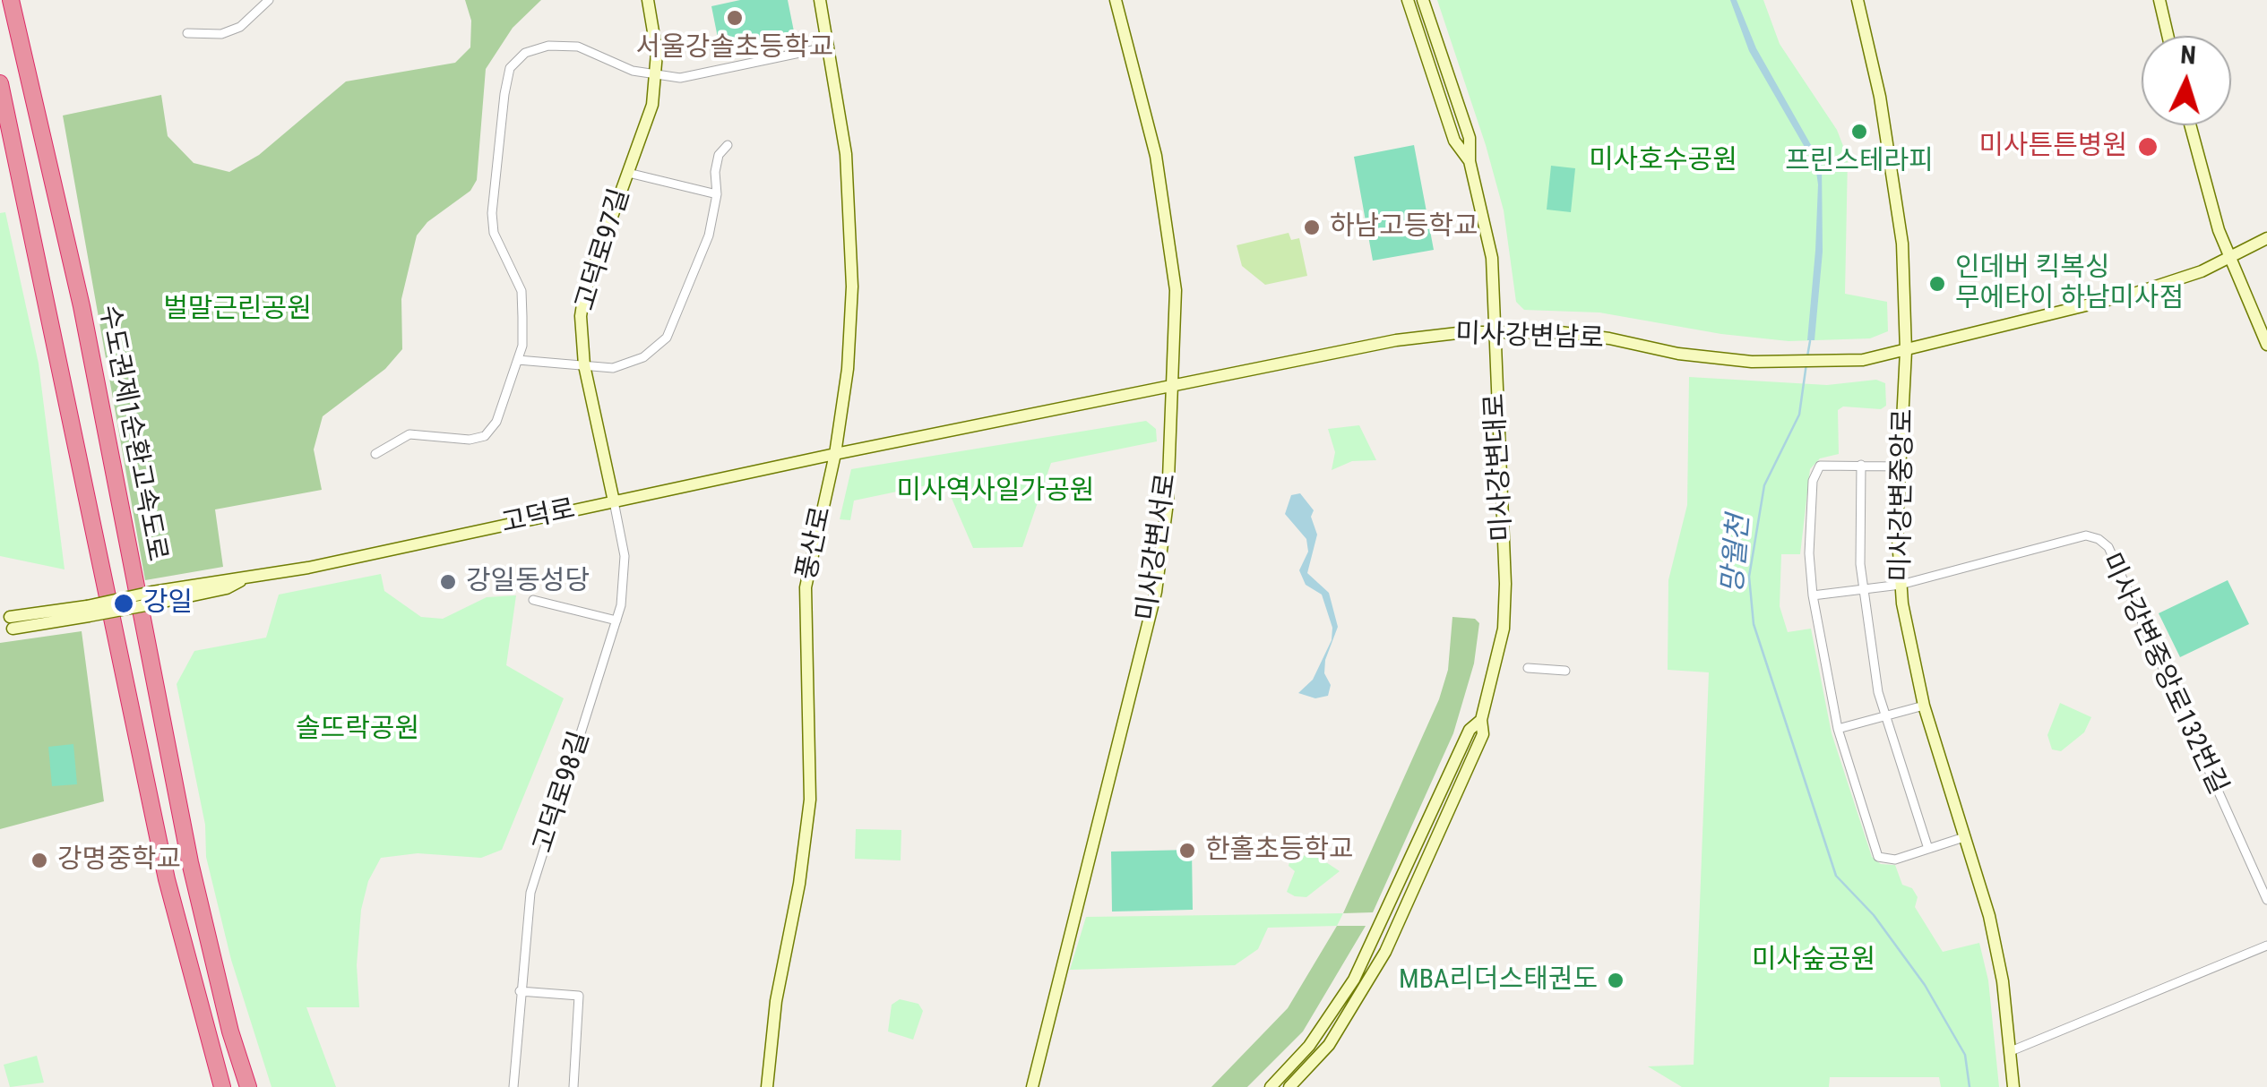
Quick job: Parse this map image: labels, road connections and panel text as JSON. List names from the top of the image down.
{
  "streets": {
    "highway": ["수도권제1순환고속도로"],
    "main road": [
      "고덕로97길",
      "미사강변남로",
      "미사강변대로",
      "미사강변중앙로",
      "고덕로",
      "풍산로",
      "미사강변서로"
    ],
    "street": ["미사강변중앙로132번길", "고덕로98길"]
  },
  "crossings": [
    ["고덕로97길", "고덕로"],
    ["고덕로97길", "고덕로98길"],
    ["미사강변남로", "미사강변대로"],
    ["미사강변남로", "미사강변중앙로"],
    ["미사강변남로", "고덕로"],
    ["미사강변남로", "풍산로"],
    ["미사강변남로", "미사강변서로"],
    ["미사강변중앙로", "미사강변중앙로132번길"],
    ["고덕로", "풍산로"],
    ["고덕로", "고덕로98길"]
  ],
  "water": ["망월천"],
  "parks": [
    "미사호수공원",
    "벌말근린공원",
    "미사역사일가공원",
    "솔뜨락공원",
    "미사숲공원"
  ],
  "places": [
    "서울강솔초등학교",
    "프린스테라피",
    "미사튼튼병원",
    "하남고등학교",
    "인데버 킥복싱 무에타이 하남미사점",
    "강일동성당",
    "강일",
    "한홀초등학교",
    "강명중학교",
    "MBA리더스태권도"
  ],
  "north": "top"
}
